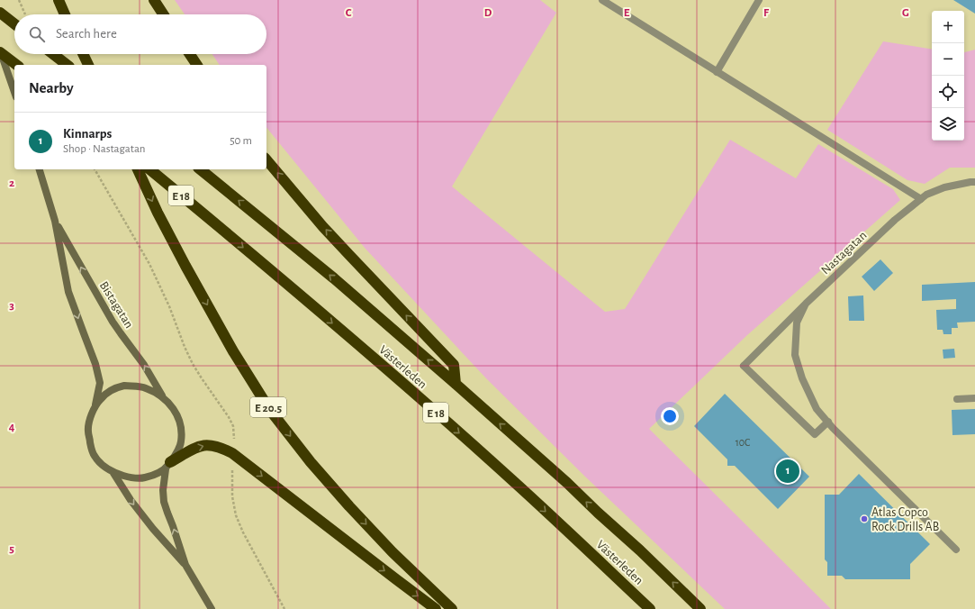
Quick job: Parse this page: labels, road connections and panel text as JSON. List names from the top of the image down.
{
  "streets": {
    "highway": ["E 18", "Västerleden", "E 20.5"],
    "main road": ["Bistagatan"],
    "street": ["Nastagatan"]
  },
  "places": ["Atlas Copco Rock Drills AB"],
  "house_numbers": ["10C"],
  "page": {
    "map_buttons": ["+", "−"],
    "search": "Search here",
    "heading": "Nearby",
    "list": [
      {
        "mark": "1",
        "name": "Kinnarps",
        "note": "Shop · Nastagatan",
        "value": "50 m"
      }
    ],
    "pins": "1"
  },
  "grid": {
    "columns": [
      "C",
      "D",
      "E",
      "F",
      "G"
    ],
    "rows": [
      "2",
      "3",
      "4",
      "5"
    ]
  }
}
